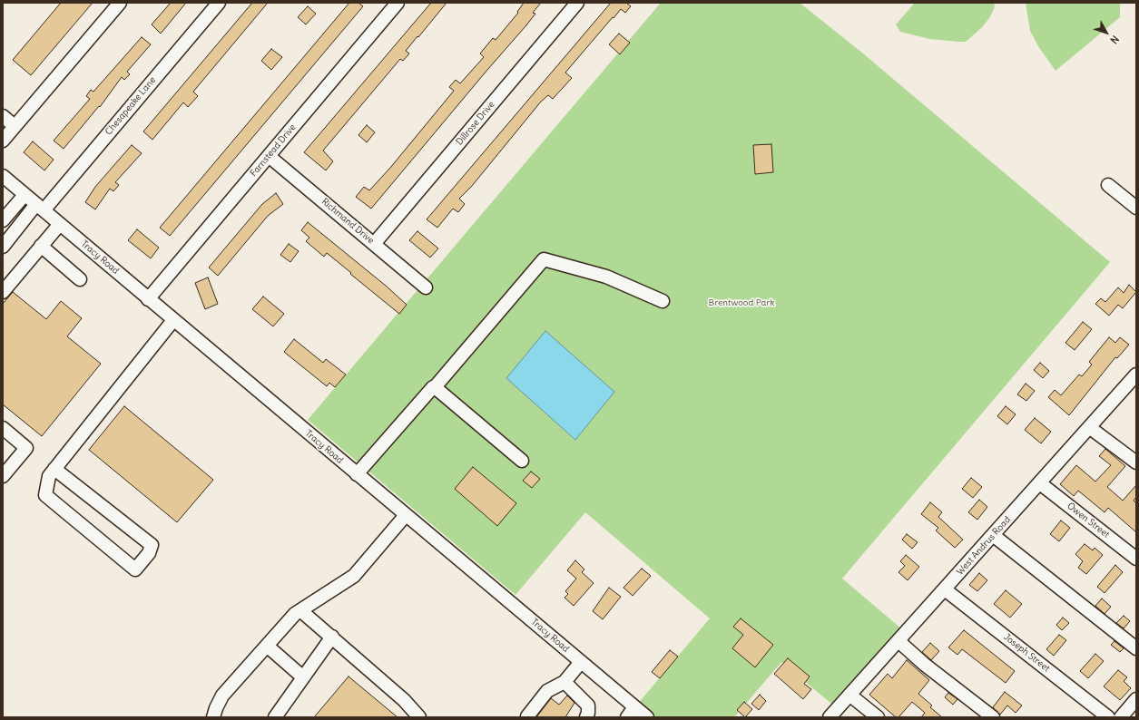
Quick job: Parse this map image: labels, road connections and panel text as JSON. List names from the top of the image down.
{
  "streets": {
    "street": [
      "Chesapeake Lane",
      "Dillrose Drive",
      "Farnstead Drive",
      "Richmand Drive",
      "Tracy Road",
      "Owen Street",
      "West Andrus Road",
      "Joseph Street"
    ]
  },
  "crossings": [
    ["Chesapeake Lane", "Tracy Road"],
    ["Dillrose Drive", "Richmand Drive"],
    ["Farnstead Drive", "Richmand Drive"],
    ["Farnstead Drive", "Tracy Road"],
    ["Owen Street", "West Andrus Road"],
    ["West Andrus Road", "Joseph Street"]
  ],
  "parks": ["Brentwood Park"],
  "north": "bottom right"
}
